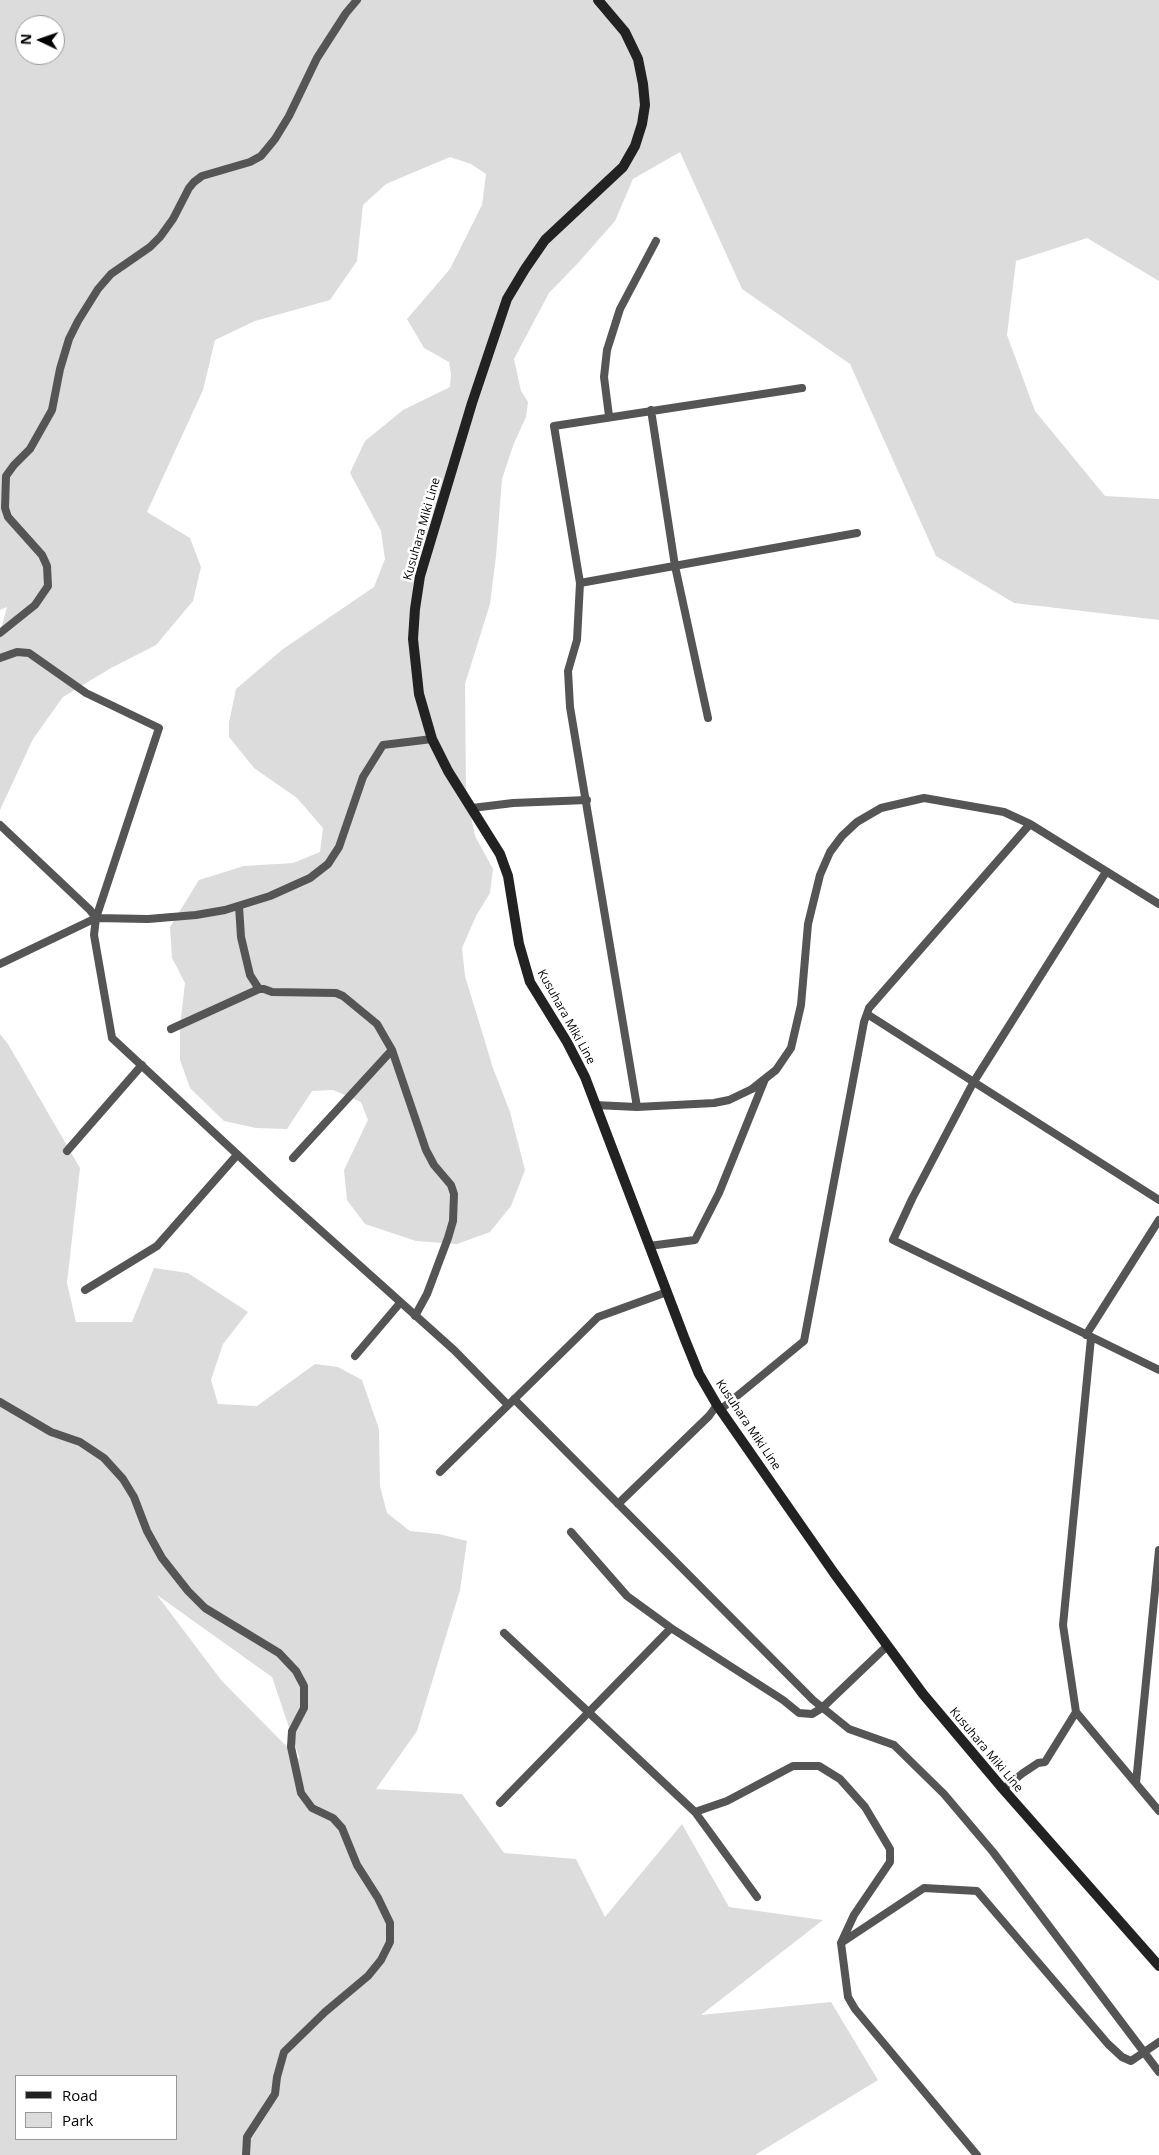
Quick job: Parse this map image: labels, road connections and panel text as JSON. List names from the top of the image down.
{
  "streets": {
    "main road": ["Kusuhara Miki Line"]
  },
  "legend": ["Road", "Park"],
  "north": "left"
}
